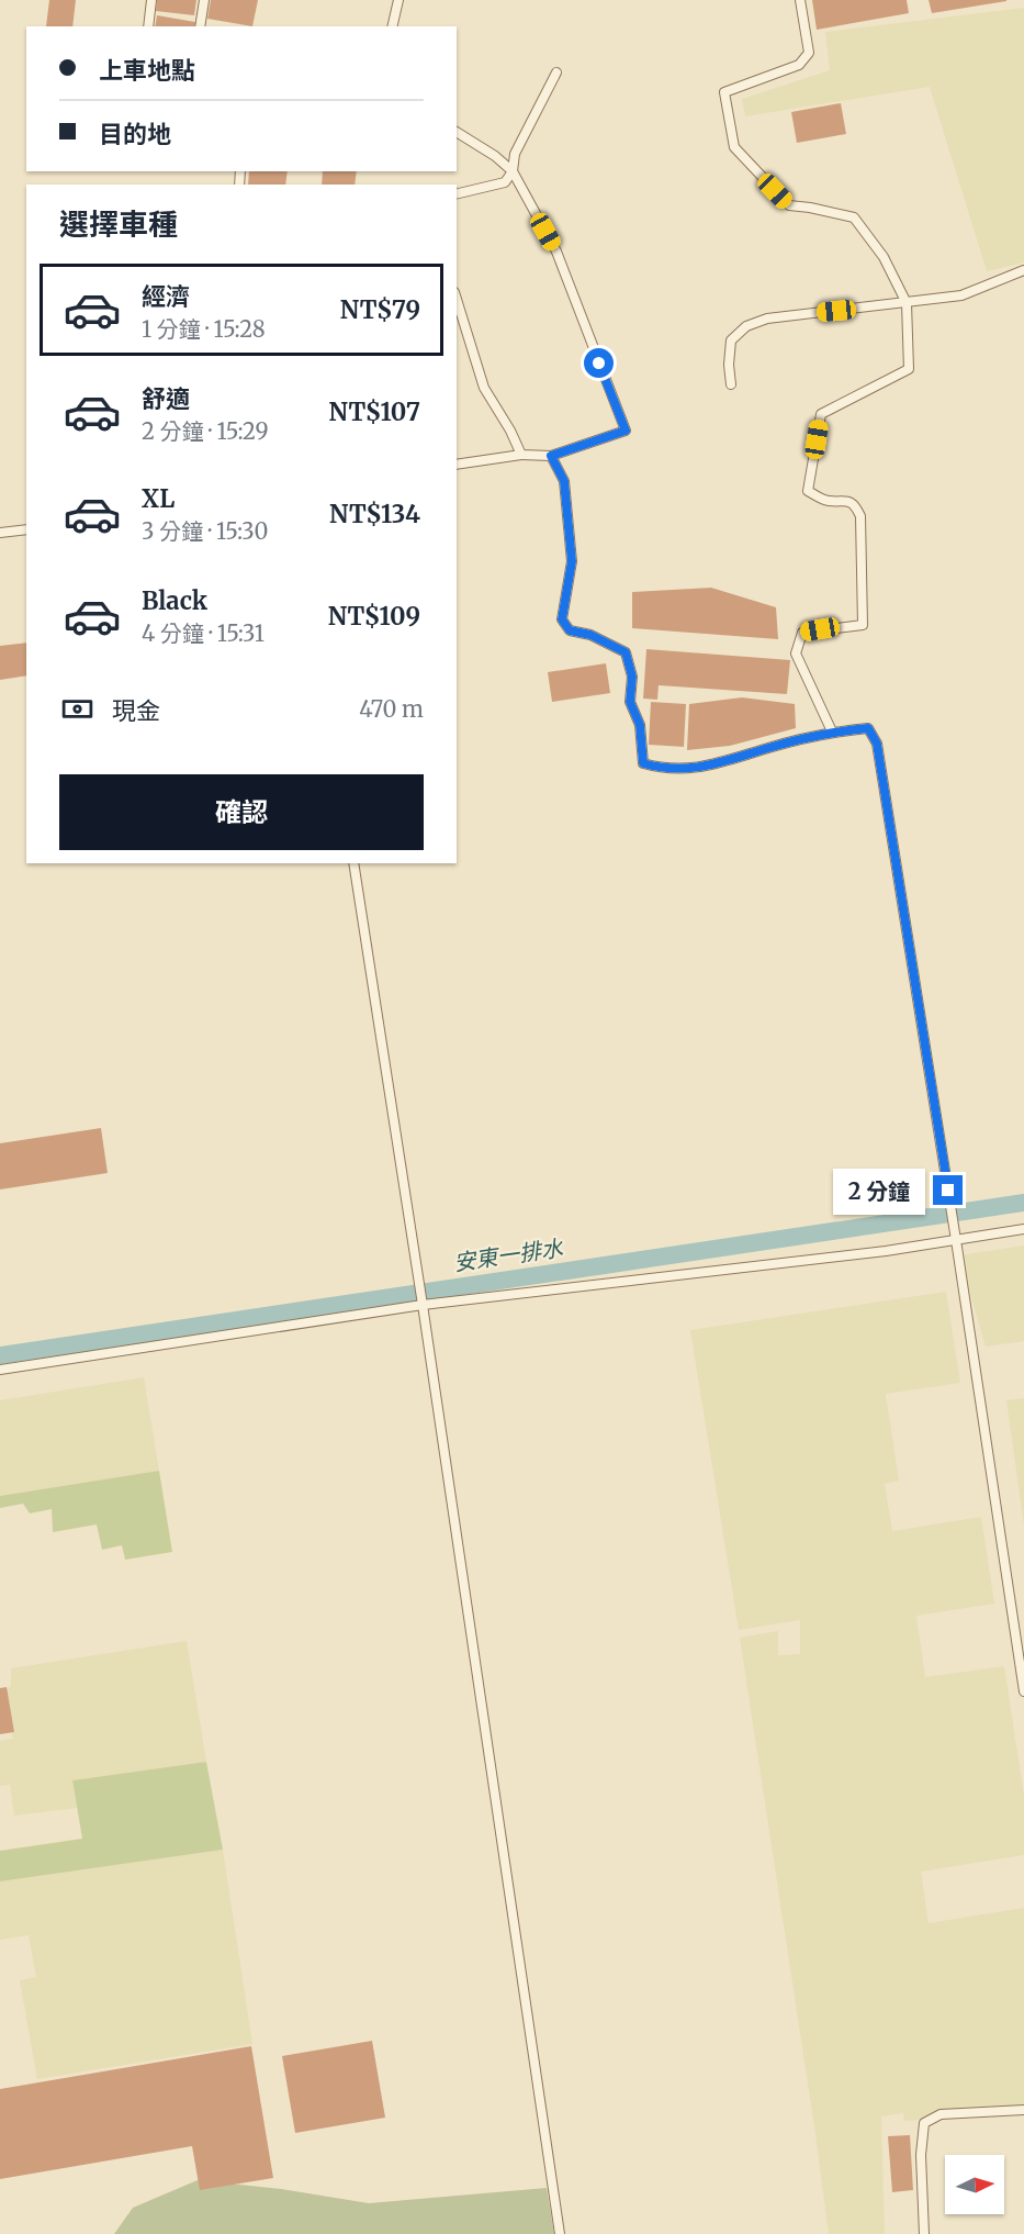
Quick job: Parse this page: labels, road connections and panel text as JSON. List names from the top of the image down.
{
  "water": ["安東一排水"],
  "north": "right",
  "page": {
    "banner": ["上車地點", "目的地"],
    "heading": "選擇車種",
    "list": [
      {
        "name": "經濟",
        "note": "1 分鐘 · 15:28",
        "value": "NT$79"
      },
      {
        "name": "舒適",
        "note": "2 分鐘 · 15:29",
        "value": "NT$107"
      },
      {
        "name": "XL",
        "note": "3 分鐘 · 15:30",
        "value": "NT$134"
      },
      {
        "name": "Black",
        "note": "4 分鐘 · 15:31",
        "value": "NT$109"
      }
    ],
    "pay": ["現金", "470 m"],
    "buttons": "確認",
    "bubble": "2 分鐘"
  }
}
